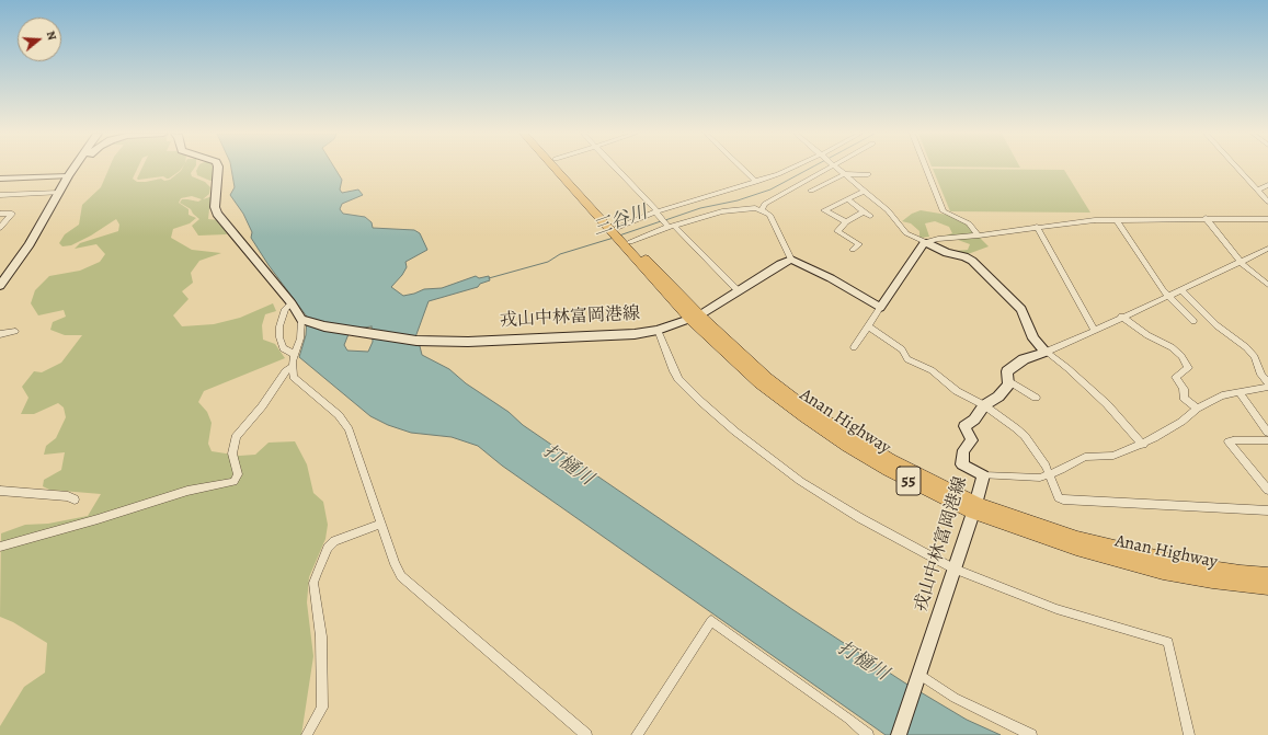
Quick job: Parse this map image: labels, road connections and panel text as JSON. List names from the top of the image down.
{
  "streets": {
    "highway": ["Anan Highway", "55"],
    "main road": ["戎山中林富岡港線"]
  },
  "crossings": [
    ["戎山中林富岡港線", "Anan Highway"]
  ],
  "water": ["三谷川", "打樋川"],
  "north": "right"
}
